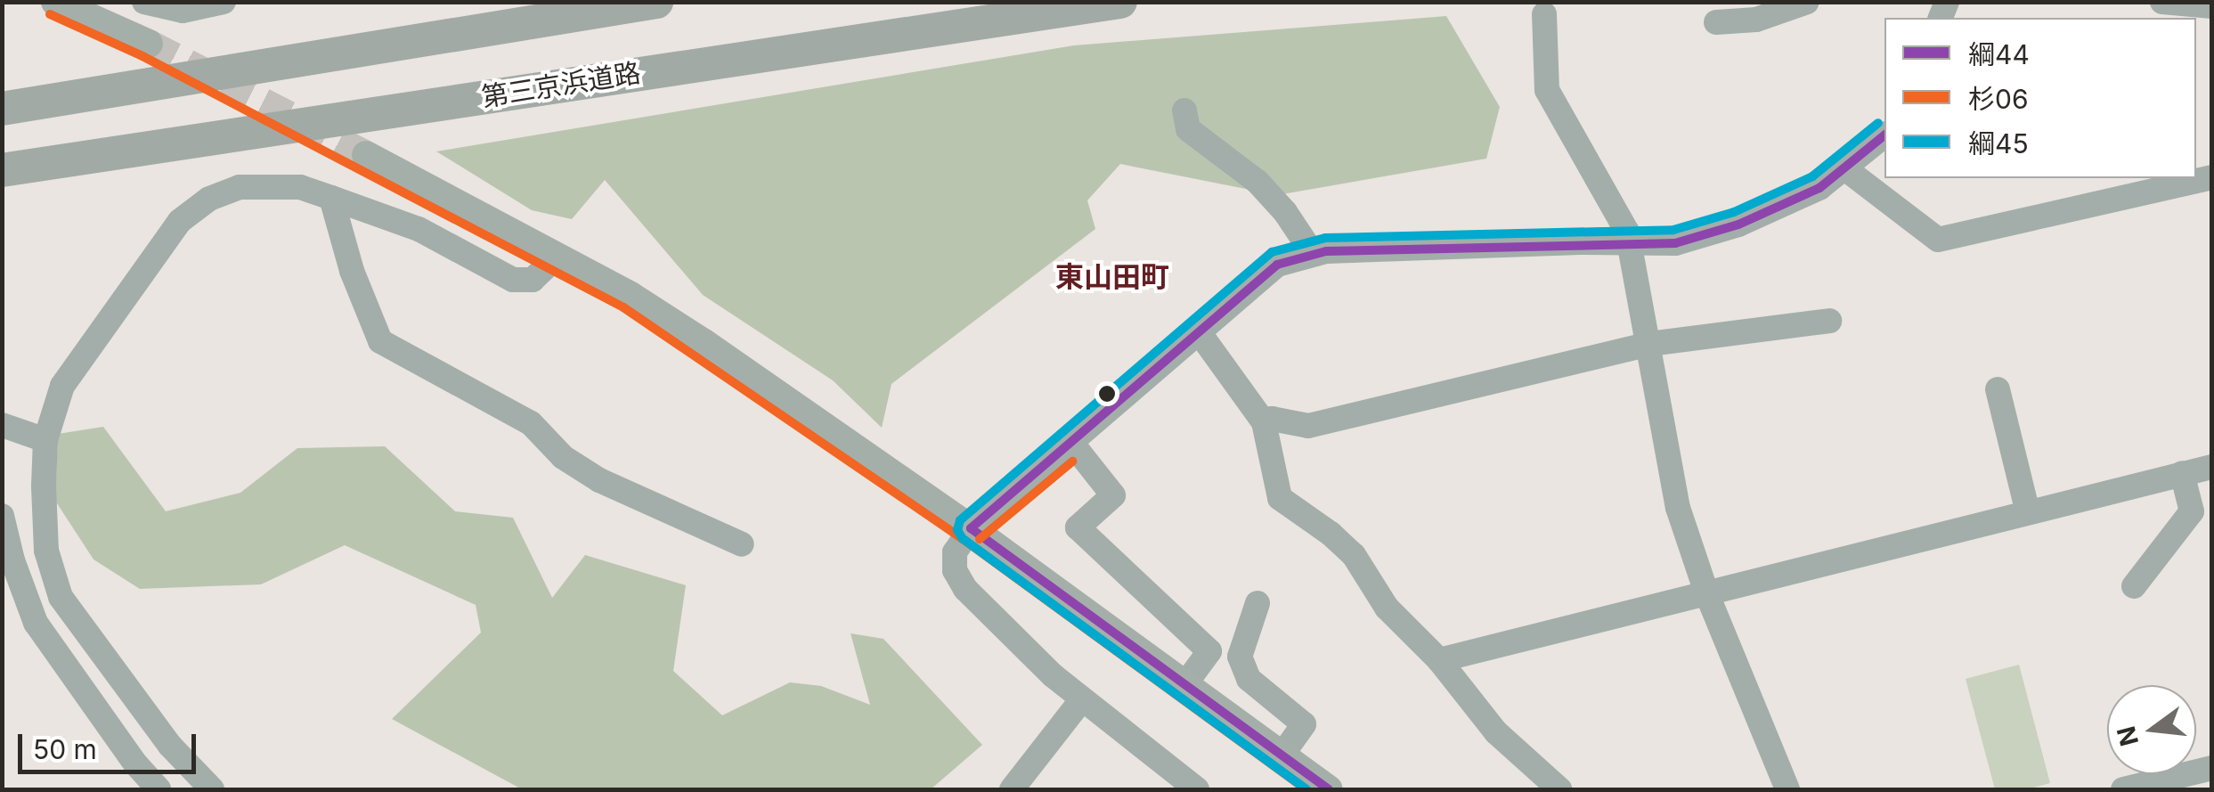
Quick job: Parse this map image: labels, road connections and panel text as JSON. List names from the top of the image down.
{
  "streets": {
    "highway": ["第三京浜道路"]
  },
  "districts": ["東山田町"],
  "lines": ["transit line 杉06", "transit line 綱45", "transit line 綱44"],
  "legend": ["綱44", "杉06", "綱45"],
  "scale_bar": "50 m",
  "north": "left"
}
